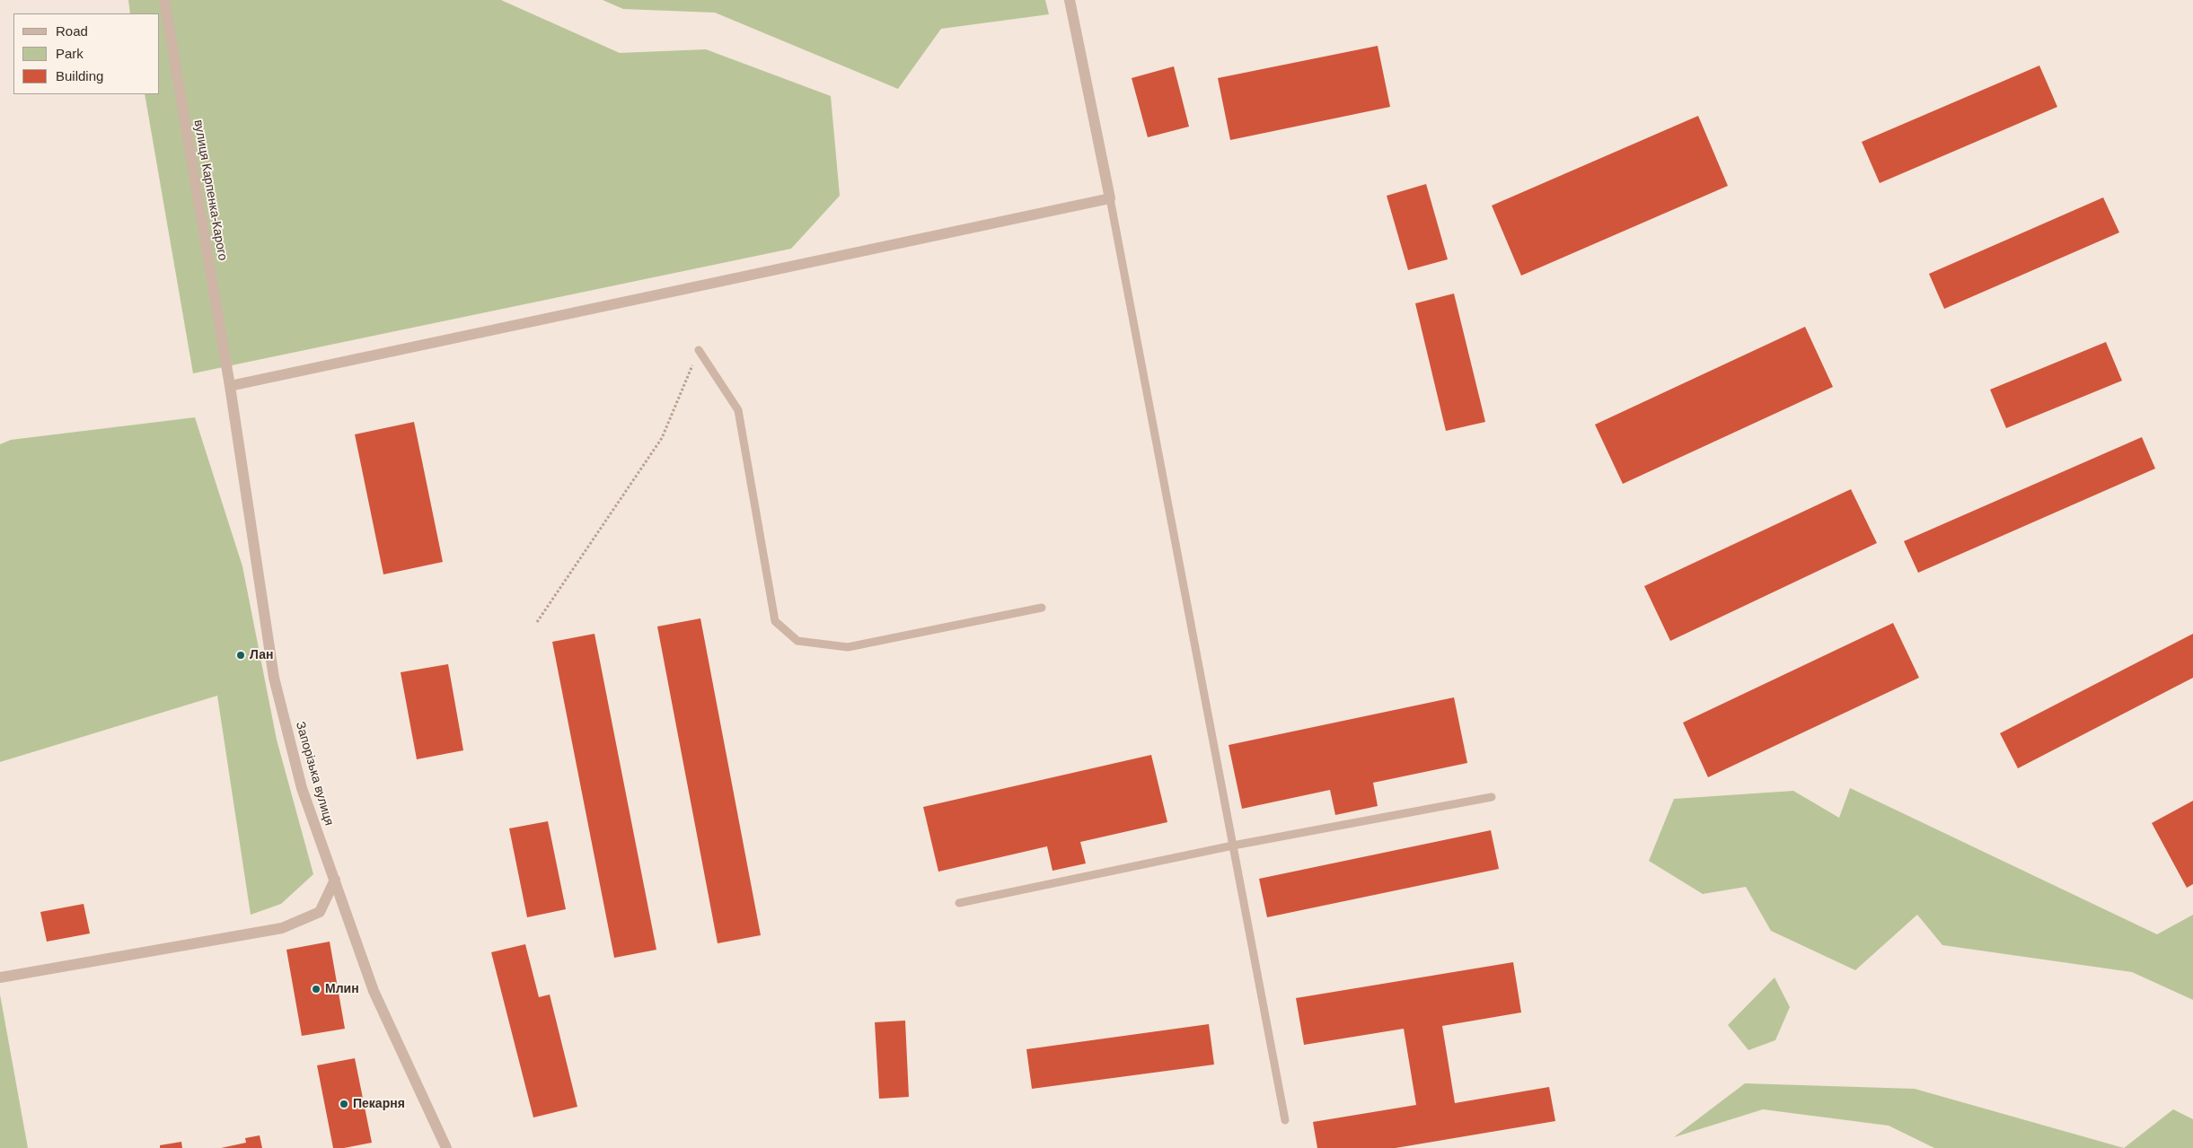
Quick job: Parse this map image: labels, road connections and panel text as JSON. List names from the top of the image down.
{
  "streets": {
    "street": ["вулиця Карпенка-Карого", "Запорізька вулиця"]
  },
  "crossings": [
    ["вулиця Карпенка-Карого", "Запорізька вулиця"]
  ],
  "places": ["Лан", "Млин", "Пекарня"],
  "legend": ["Road", "Park", "Building"]
}
